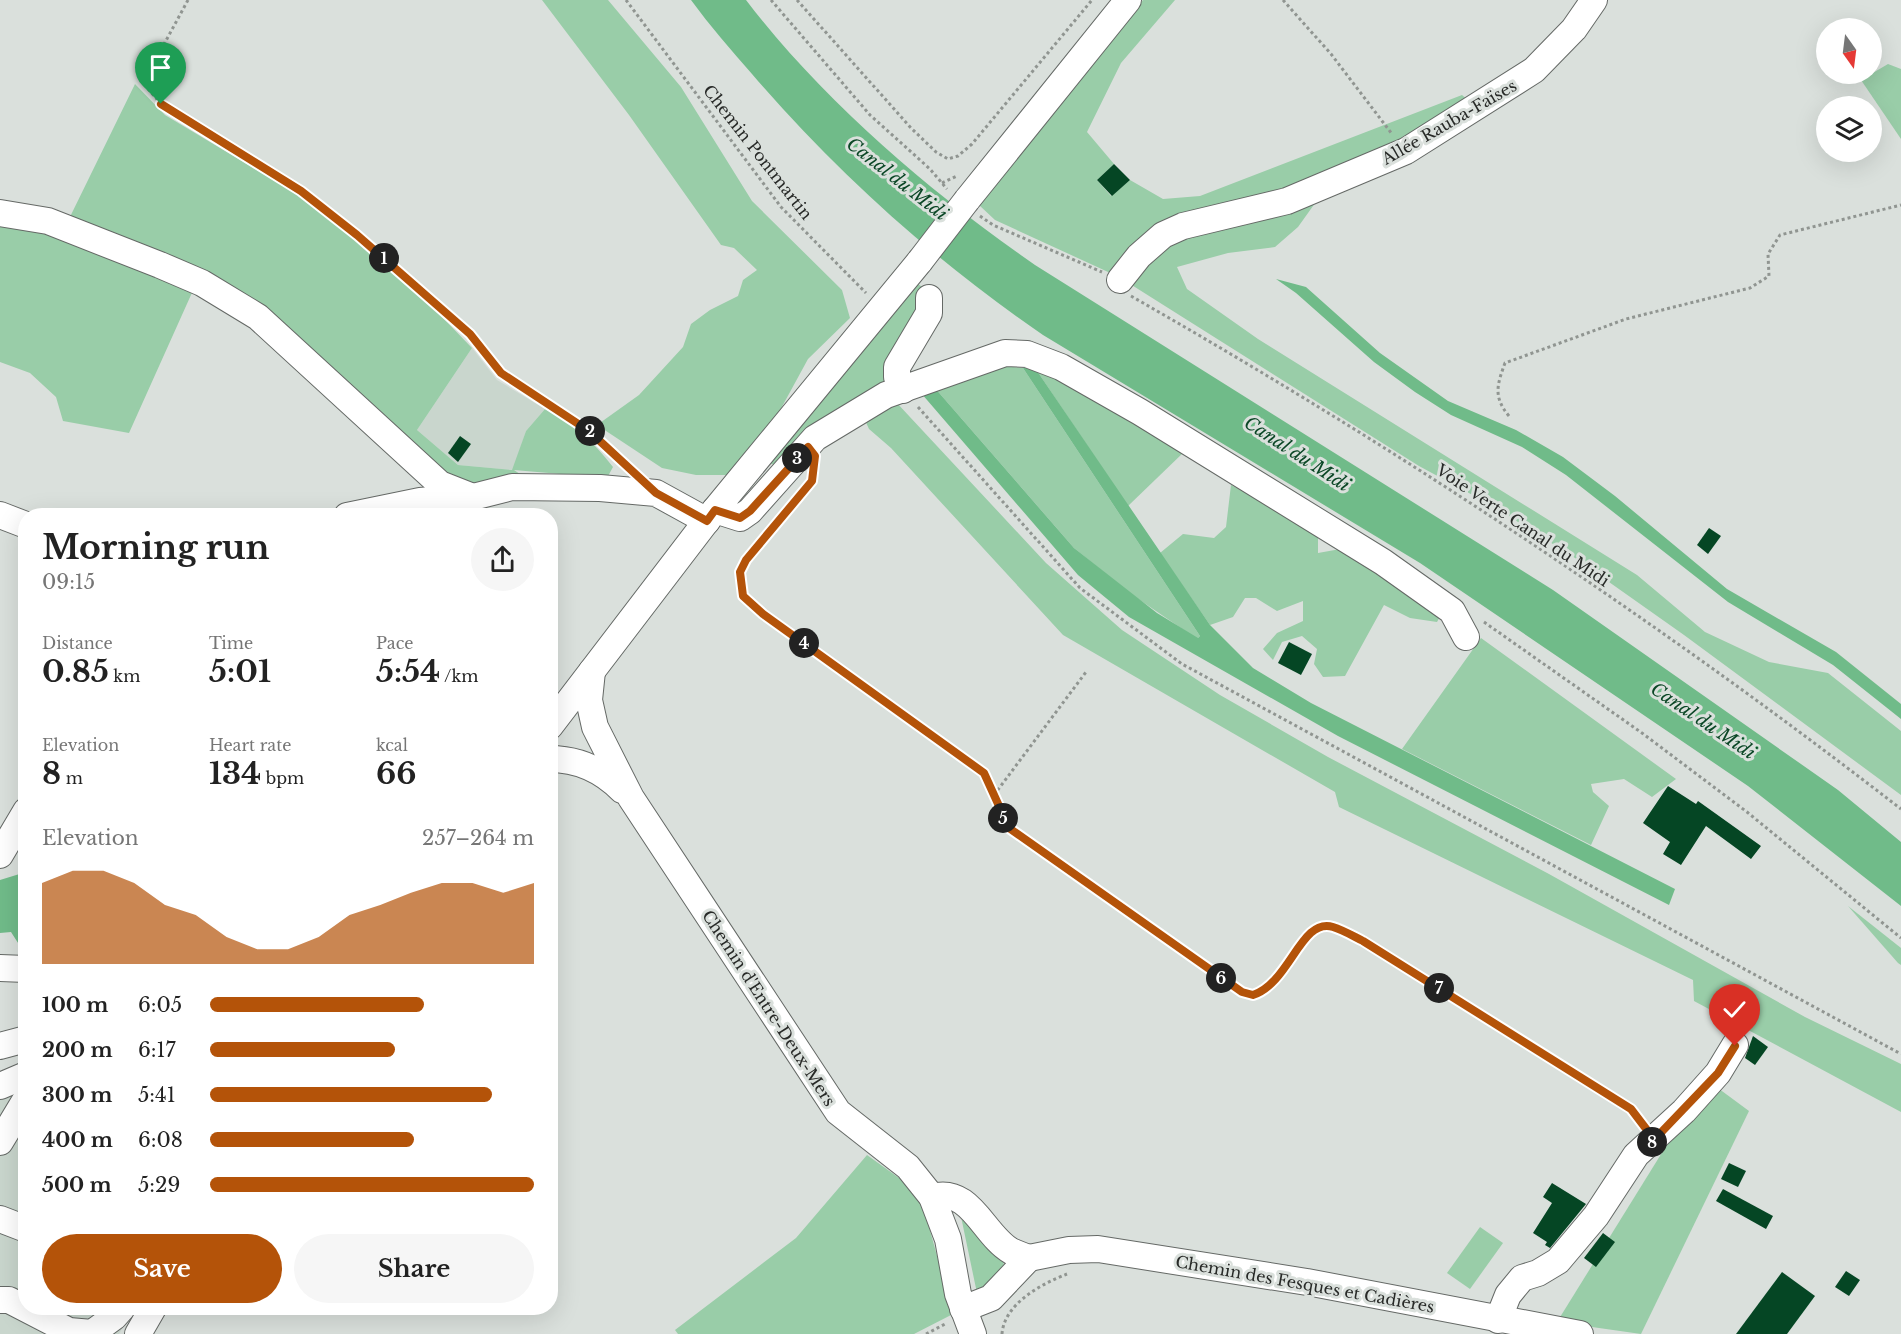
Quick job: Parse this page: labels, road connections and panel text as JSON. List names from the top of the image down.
{
  "streets": {
    "street": ["Allée Rauba-Faïses", "Chemin d'Entre-Deux-Mers", "Chemin des Fesques et Cadières"],
    "path": ["Chemin Pontmartin", "Voie Verte Canal du Midi"]
  },
  "crossings": [
    ["Allée Rauba-Faïses", "Voie Verte Canal du Midi"]
  ],
  "water": ["Canal du Midi"],
  "north": "bottom",
  "page": {
    "pins": [
      "1",
      "2",
      "3",
      "4",
      "5",
      "6",
      "7",
      "8"
    ],
    "heading": ["Morning run", "09:15"],
    "stats": [
      ["Distance", "0.85 km"],
      ["Time", "5:01"],
      ["Pace", "5:54 /km"],
      ["Elevation", "8 m"],
      ["Heart rate", "134 bpm"],
      ["kcal", "66"]
    ],
    "chart": ["Elevation", "257–264 m"],
    "list": [
      {
        "name": "100 m",
        "note": "6:05"
      },
      {
        "name": "200 m",
        "note": "6:17"
      },
      {
        "name": "300 m",
        "note": "5:41"
      },
      {
        "name": "400 m",
        "note": "6:08"
      },
      {
        "name": "500 m",
        "note": "5:29"
      }
    ],
    "buttons": ["Save", "Share"]
  }
}
